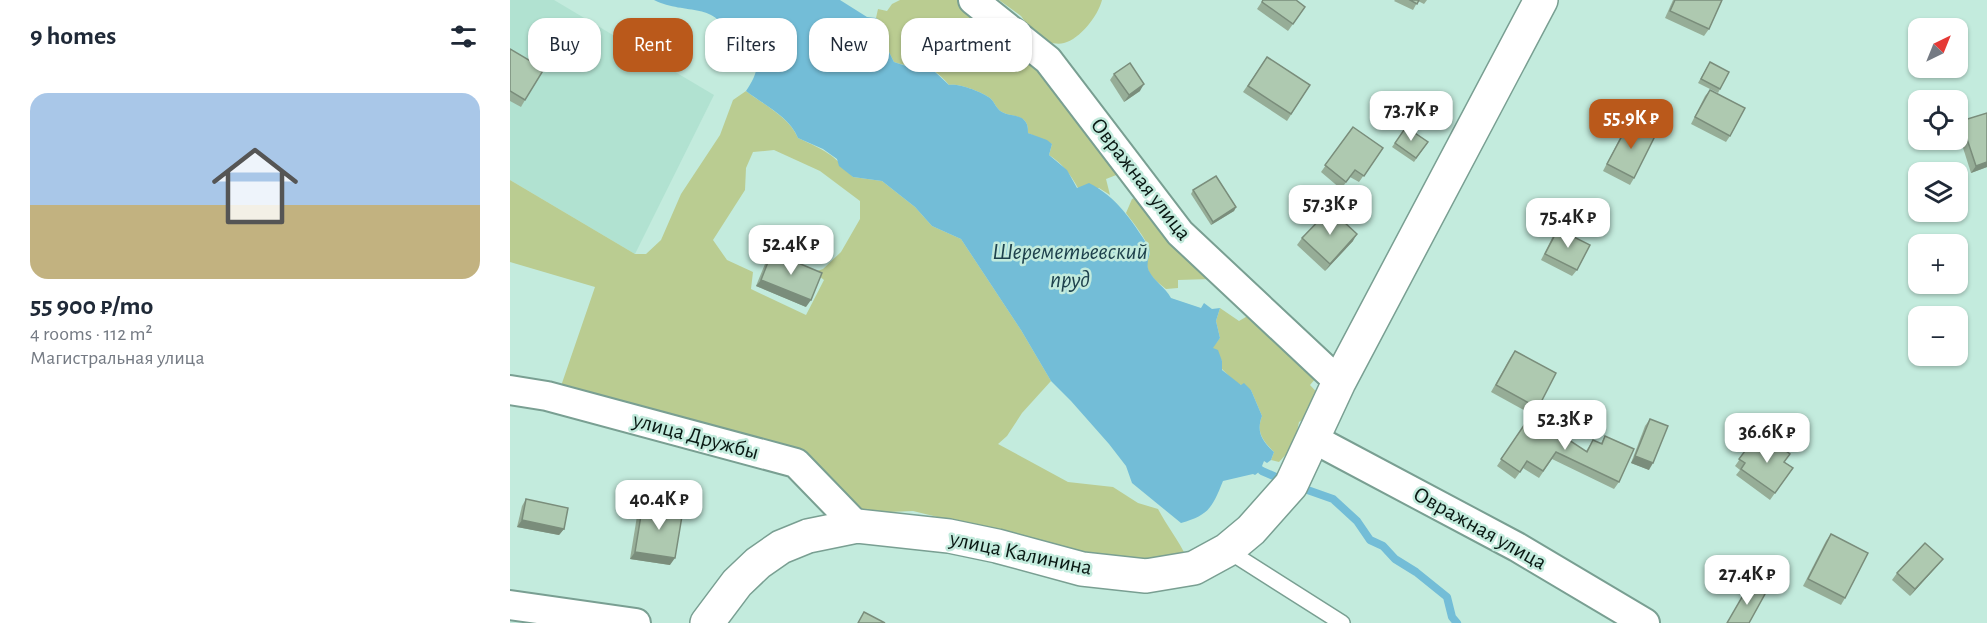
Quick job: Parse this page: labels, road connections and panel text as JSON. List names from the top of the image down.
{
  "streets": {
    "street": ["Овражная улица", "улица Дружбы", "улица Калинина"]
  },
  "crossings": [
    ["Овражная улица", "улица Калинина"],
    ["улица Дружбы", "улица Калинина"]
  ],
  "water": ["Шереметьевский пруд"],
  "north": "top right",
  "page": {
    "heading": "9 homes",
    "map_buttons": ["+", "−"],
    "chip": [
      "Buy",
      "Rent",
      "Filters",
      "New",
      "Apartment"
    ],
    "list": [
      {
        "name": "55 900 ₽/mo",
        "note": "4 rooms · 112 m² · Магистральная улица"
      }
    ],
    "price": [
      "73.7K ₽",
      "55.9K ₽",
      "57.3K ₽",
      "75.4K ₽",
      "52.4K ₽",
      "52.3K ₽",
      "36.6K ₽",
      "40.4K ₽",
      "27.4K ₽"
    ]
  }
}
